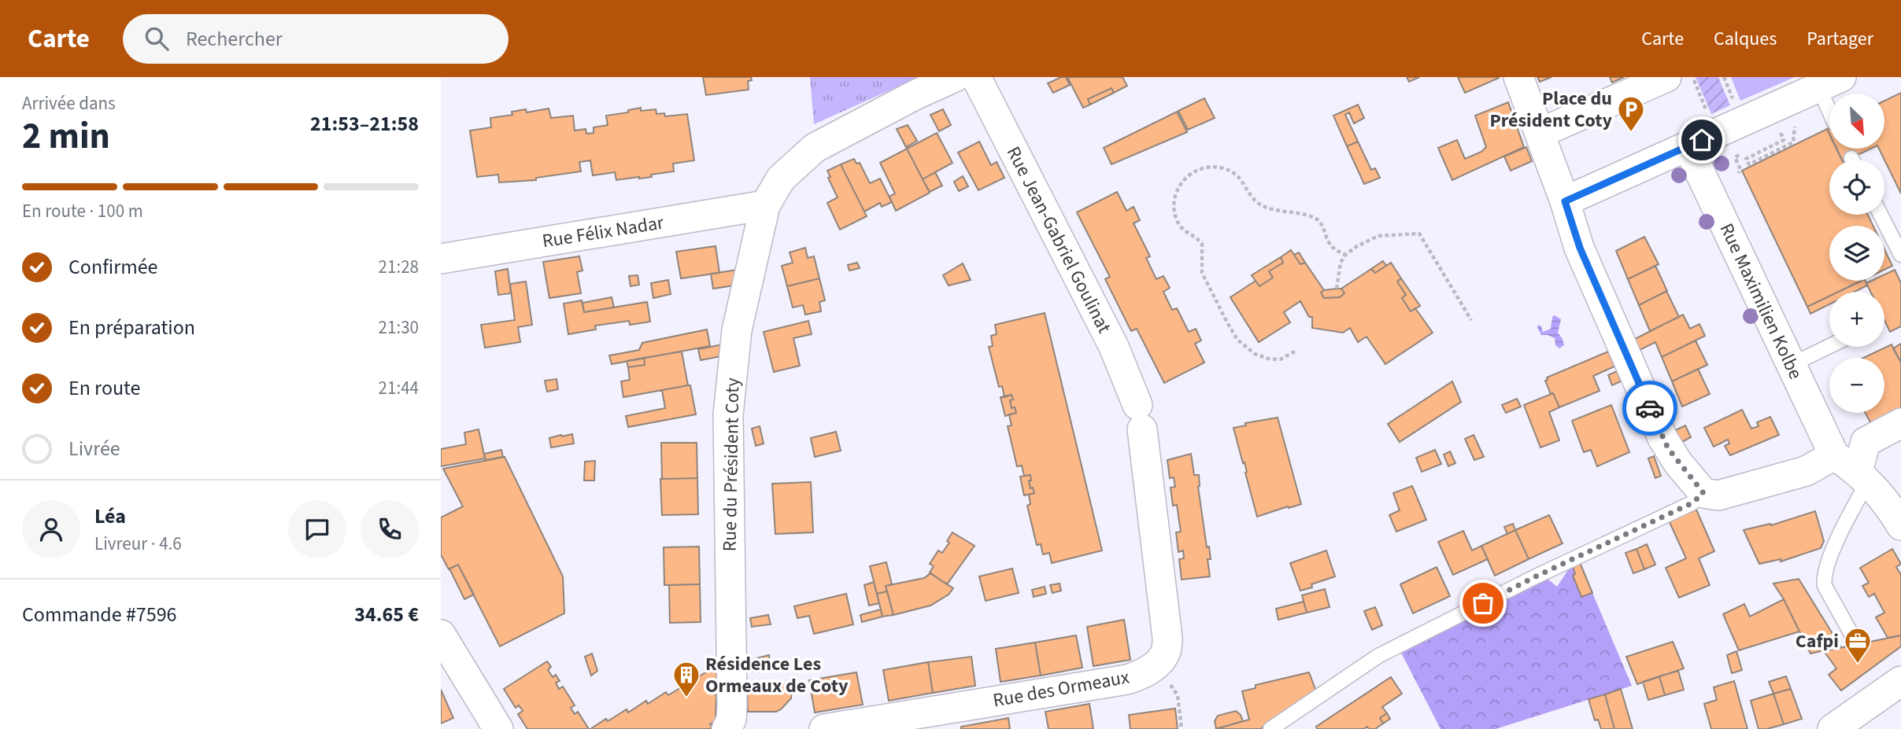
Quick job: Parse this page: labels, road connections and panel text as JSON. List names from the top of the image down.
{
  "streets": {
    "street": [
      "Rue Félix Nadar",
      "Rue Jean-Gabriel Goulinat",
      "Rue Maximilien Kolbe",
      "Rue du Président Coty",
      "Rue des Ormeaux"
    ]
  },
  "crossings": [
    ["Rue Félix Nadar", "Rue du Président Coty"],
    ["Rue Jean-Gabriel Goulinat", "Rue des Ormeaux"]
  ],
  "places": {
    "parking": ["Place du Président Coty"],
    "office": ["Cafpi"],
    "building": ["Résidence Les Ormeaux de Coty"]
  },
  "north": "bottom right",
  "page": {
    "header": "Carte",
    "search": "Rechercher",
    "nav": ["Carte", "Calques", "Partager"],
    "heading": ["2 min", "Arrivée dans", "21:53–21:58"],
    "panel": [
      "Léa",
      "Livreur · 4.6",
      "Commande #7596",
      "34.65 €"
    ],
    "map_buttons": ["+", "−"],
    "bar": "En route · 100 m",
    "list": [
      ["Confirmée", "21:28"],
      ["En préparation", "21:30"],
      ["En route", "21:44"],
      "Livrée"
    ]
  }
}
